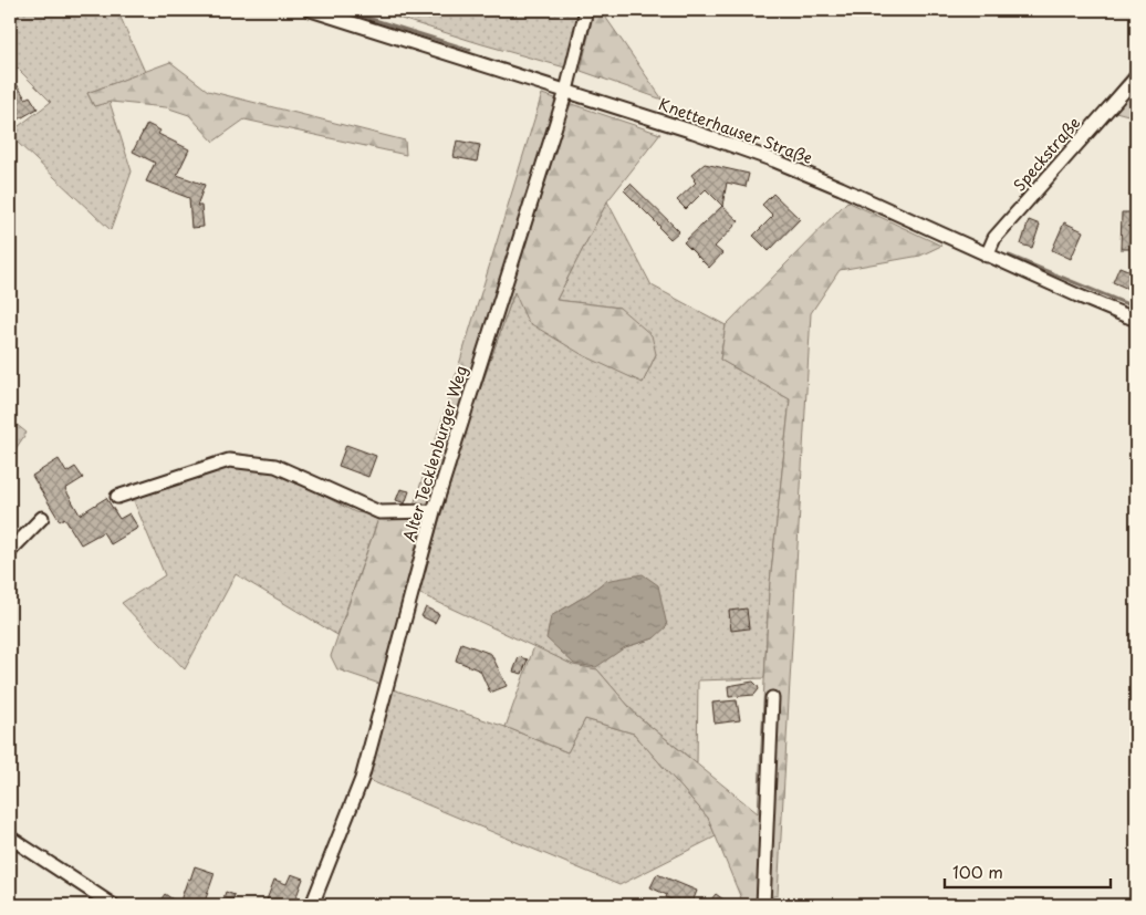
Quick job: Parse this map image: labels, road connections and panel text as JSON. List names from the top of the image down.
{
  "streets": {
    "street": ["Knetterhauser Straße", "Speckstraße", "Alter Tecklenburger Weg"]
  },
  "crossings": [
    ["Knetterhauser Straße", "Speckstraße"],
    ["Knetterhauser Straße", "Alter Tecklenburger Weg"]
  ],
  "scale_bar": "100 m"
}
